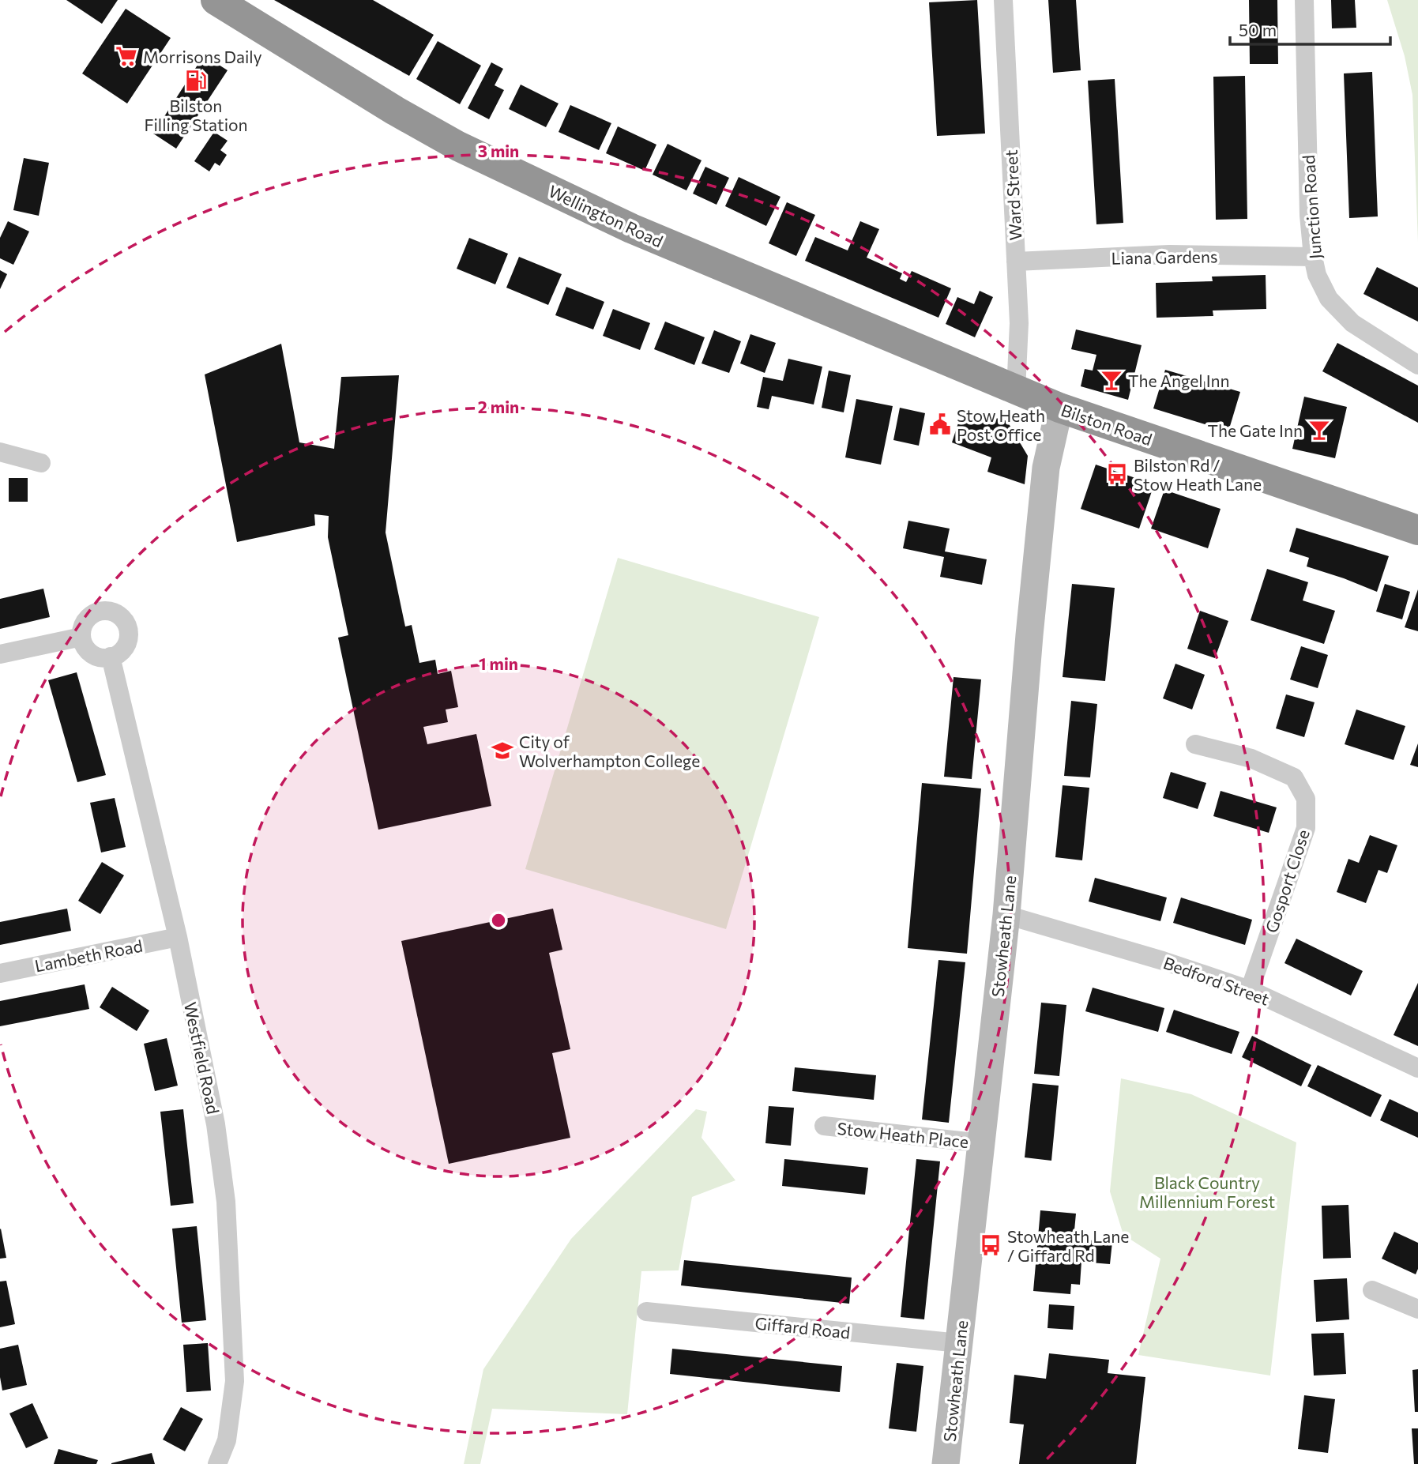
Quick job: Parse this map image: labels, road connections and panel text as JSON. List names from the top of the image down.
{
  "streets": {
    "highway": ["Wellington Road", "Bilston Road"],
    "street": [
      "Ward Street",
      "Junction Road",
      "Liana Gardens",
      "Gosport Close",
      "Stowheath Lane",
      "Lambeth Road",
      "Bedford Street",
      "Westfield Road",
      "Stow Heath Place",
      "Giffard Road"
    ]
  },
  "crossings": [
    ["Ward Street", "Wellington Road"],
    ["Ward Street", "Liana Gardens"],
    ["Ward Street", "Bilston Road"],
    ["Junction Road", "Liana Gardens"],
    ["Wellington Road", "Bilston Road"],
    ["Bilston Road", "Stowheath Lane"],
    ["Gosport Close", "Bedford Street"],
    ["Stowheath Lane", "Bedford Street"],
    ["Stowheath Lane", "Stow Heath Place"],
    ["Stowheath Lane", "Giffard Road"],
    ["Lambeth Road", "Westfield Road"]
  ],
  "parks": ["Black Country Millennium Forest"],
  "places": {
    "supermarket": ["Morrisons Daily"],
    "fuel station": ["Bilston Filling Station"],
    "bar": ["The Angel Inn", "The Gate Inn"],
    "public building": ["Stow Heath Post Office"],
    "bus stop": ["Bilston Rd / Stow Heath Lane", "Stowheath Lane / Giffard Rd"],
    "school or university": ["City of Wolverhampton College"]
  },
  "scale_bar": "50 m",
  "rings": ["3 min", "2 min", "1 min"]
}
